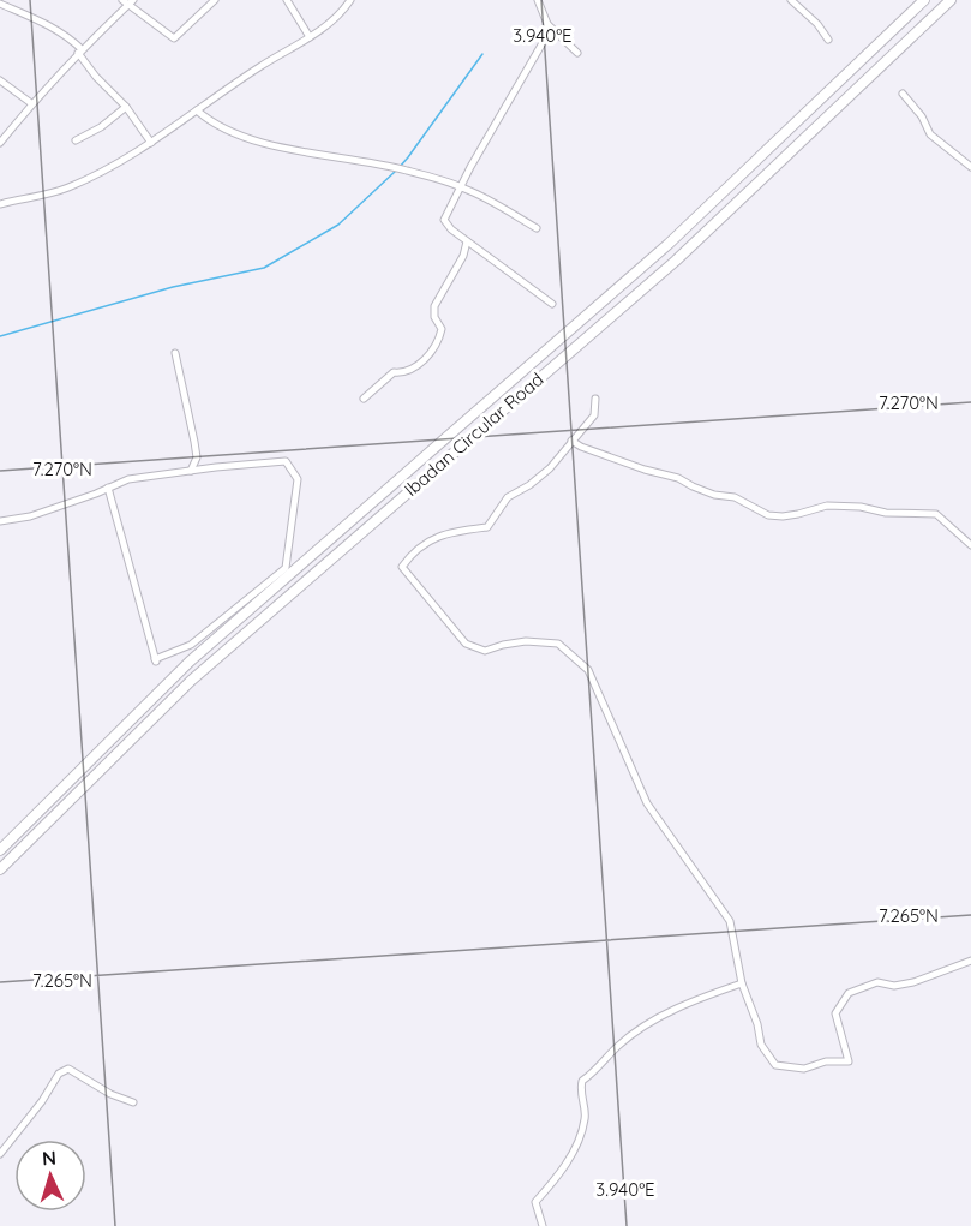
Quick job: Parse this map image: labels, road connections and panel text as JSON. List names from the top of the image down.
{
  "streets": {
    "highway": ["Ibadan Circular Road"]
  },
  "north": "top",
  "coordinates": ["3.940°E", "7.270°N", "7.265°N"]
}
